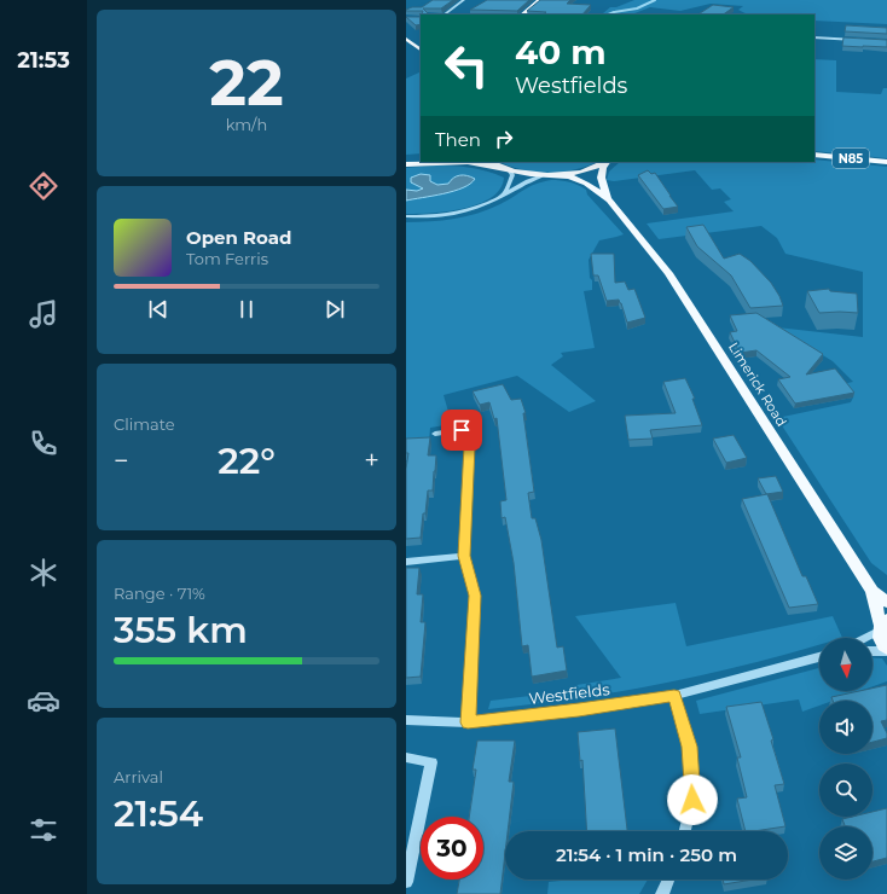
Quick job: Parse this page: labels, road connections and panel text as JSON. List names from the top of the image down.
{
  "streets": {
    "main road": ["N85", "Limerick Road"],
    "street": ["Westfields"]
  },
  "north": "bottom",
  "page": {
    "tabs": "21:53",
    "tile": [
      ["22", "km/h"],
      "Climate",
      ["Range · 71%", "355 km"],
      ["Arrival", "21:54"]
    ],
    "turn": ["40 m", "Westfields"],
    "then": "Then",
    "song": ["Open Road", "Tom Ferris"],
    "heat": ["−", "22°", "+"],
    "limit": "30",
    "trip": "21:54 · 1 min · 250 m"
  }
}
